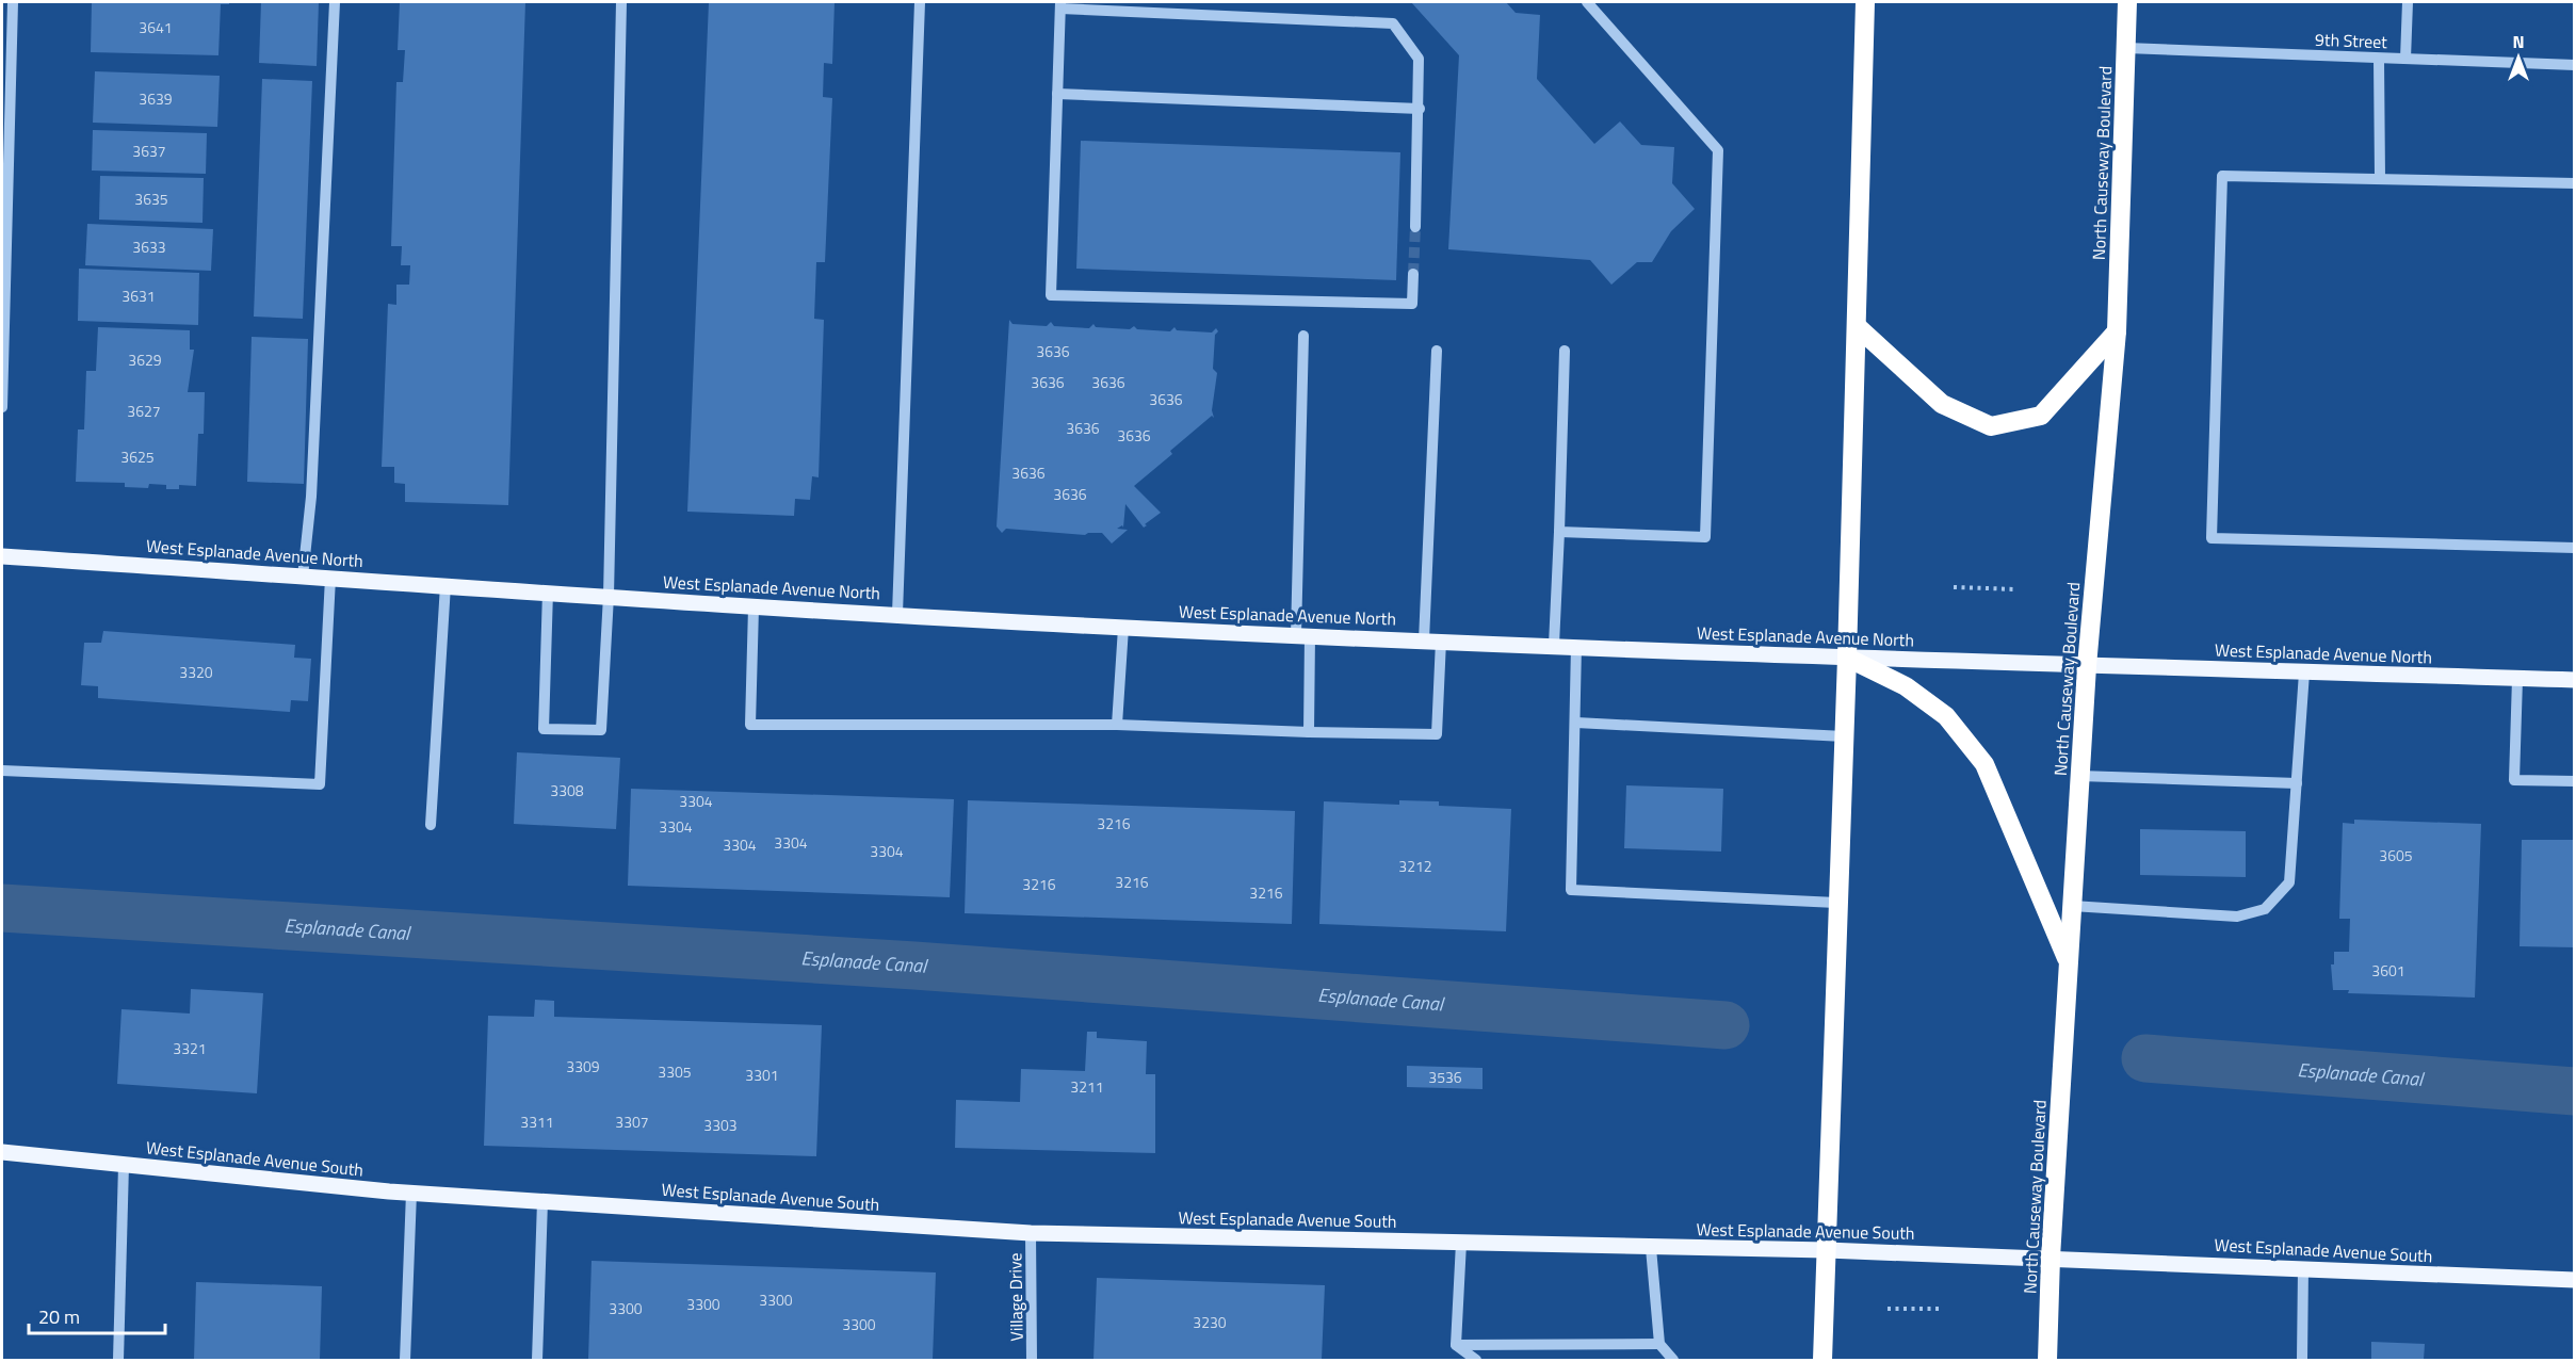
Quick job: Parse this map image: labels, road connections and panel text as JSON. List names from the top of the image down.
{
  "streets": {
    "highway": ["North Causeway Boulevard"],
    "main road": ["West Esplanade Avenue North", "West Esplanade Avenue South"],
    "street": ["9th Street", "Village Drive"]
  },
  "crossings": [
    ["9th Street", "North Causeway Boulevard"],
    ["North Causeway Boulevard", "West Esplanade Avenue North"],
    ["North Causeway Boulevard", "West Esplanade Avenue South"],
    ["West Esplanade Avenue South", "Village Drive"]
  ],
  "water": ["Esplanade Canal"],
  "house_numbers": [
    "3641",
    "3639",
    "3637",
    "3635",
    "3633",
    "3631",
    "3636",
    "3629",
    "3636",
    "3636",
    "3636",
    "3627",
    "3636",
    "3636",
    "3625",
    "3636",
    "3636",
    "3320",
    "3308",
    "3304",
    "3216",
    "3304",
    "3304",
    "3304",
    "3304",
    "3605",
    "3212",
    "3216",
    "3216",
    "3216",
    "3601",
    "3321",
    "3309",
    "3305",
    "3301",
    "3536",
    "3211",
    "3311",
    "3307",
    "3303",
    "3300",
    "3300",
    "3300",
    "3230",
    "3300"
  ],
  "scale_bar": "20 m",
  "north": "top"
}
